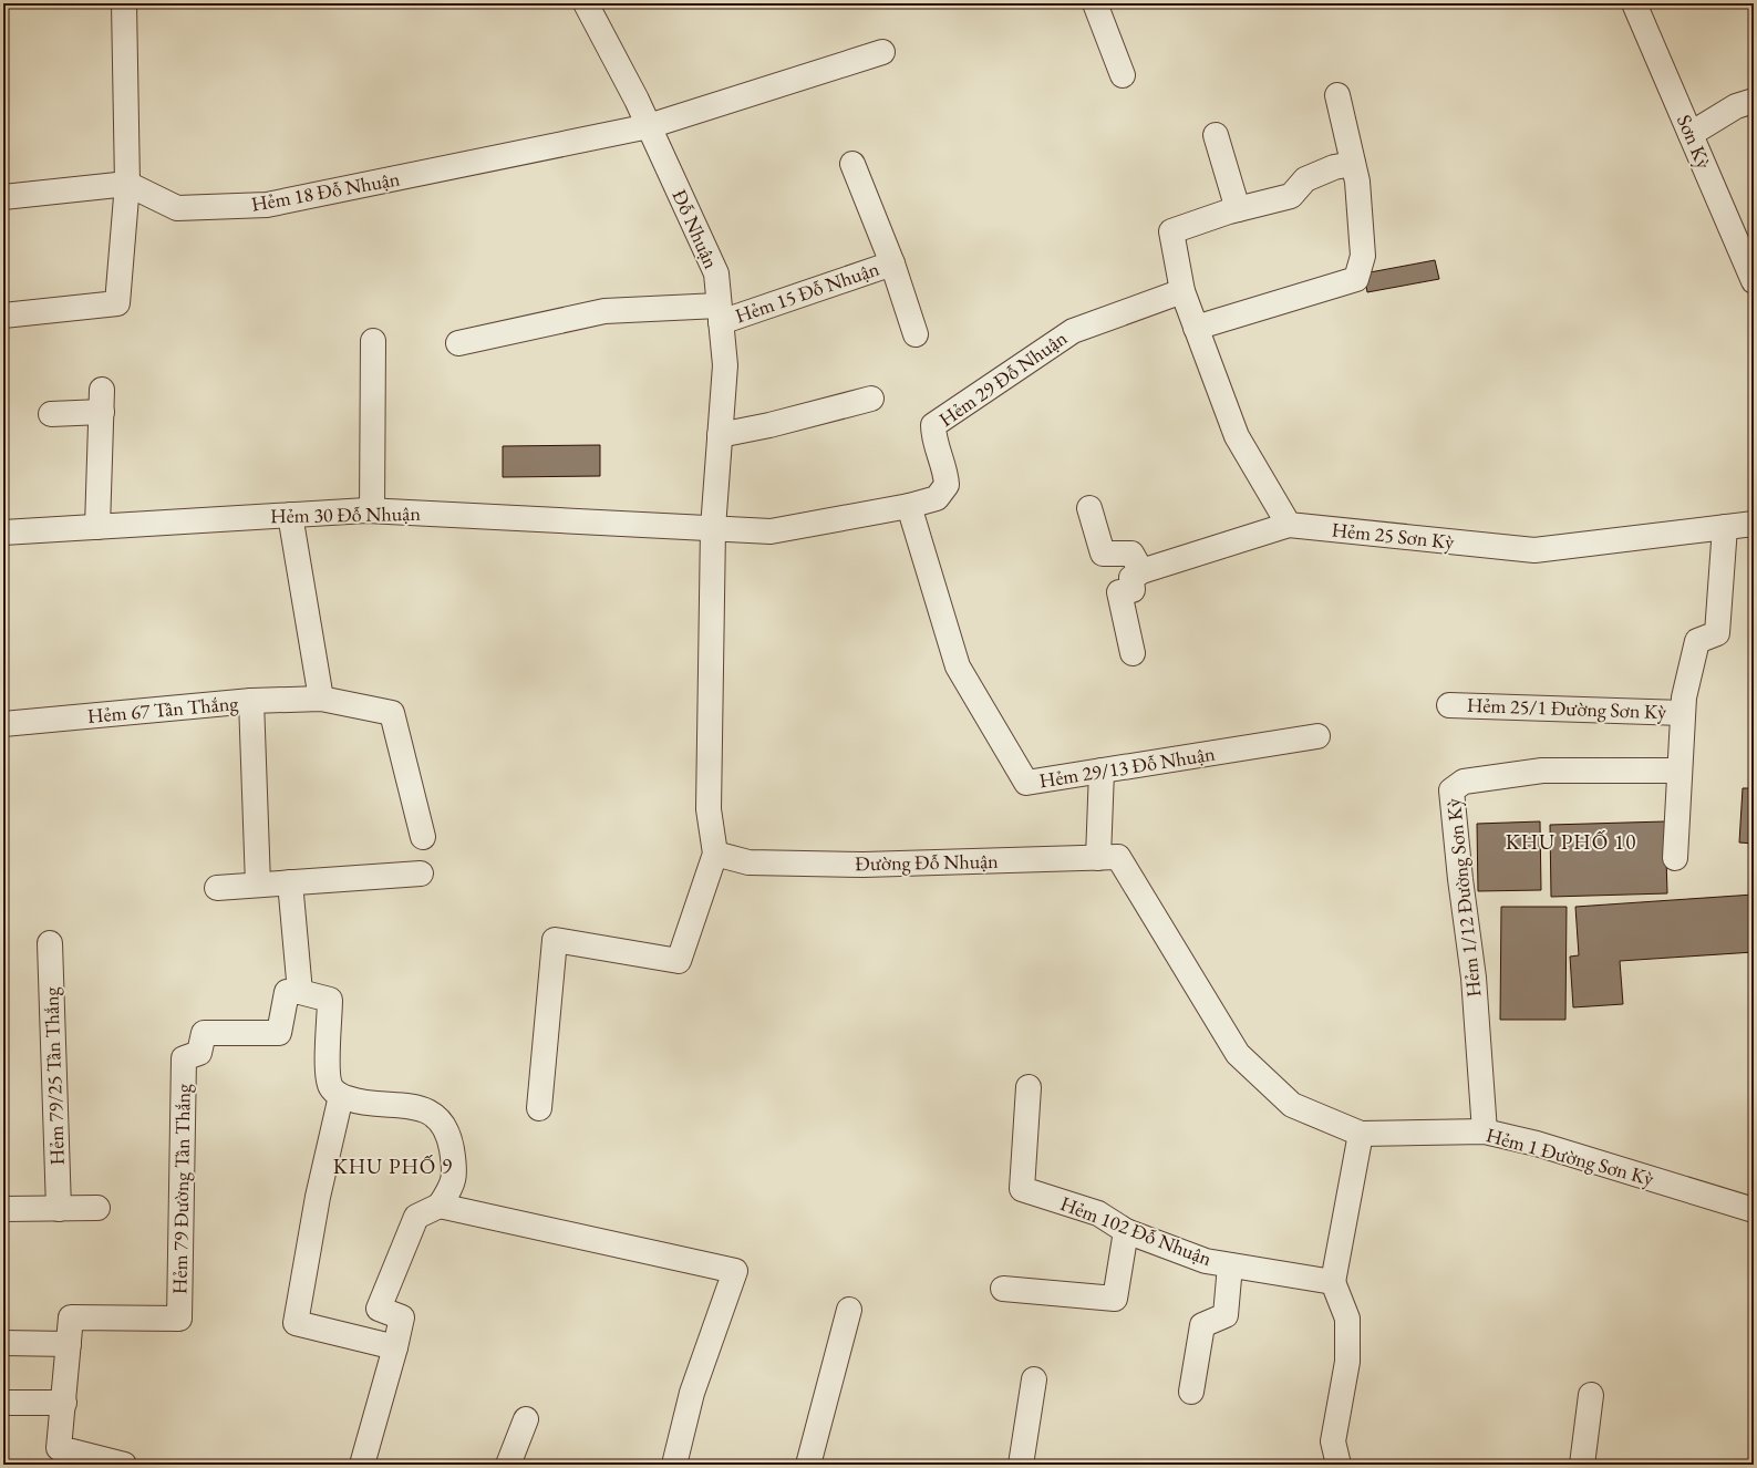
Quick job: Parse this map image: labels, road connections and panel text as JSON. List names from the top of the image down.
{
  "streets": {
    "street": [
      "Sơn Kỳ",
      "Hẻm 18 Đỗ Nhuận",
      "Đỗ Nhuận",
      "Hẻm 15 Đỗ Nhuận",
      "Hẻm 29 Đỗ Nhuận",
      "Hẻm 30 Đỗ Nhuận",
      "Hẻm 25 Sơn Kỳ",
      "Hẻm 25/1 Đường Sơn Kỳ",
      "Hẻm 67 Tân Thắng",
      "Hẻm 29/13 Đỗ Nhuận",
      "Đường Đỗ Nhuận",
      "Hẻm 1/12 Đường Sơn Kỳ",
      "Hẻm 79/25 Tân Thắng",
      "Hẻm 1 Đường Sơn Kỳ",
      "Hẻm 79 Đường Tân Thắng",
      "Hẻm 102 Đỗ Nhuận"
    ]
  },
  "crossings": [
    ["Hẻm 18 Đỗ Nhuận", "Đỗ Nhuận"],
    ["Đỗ Nhuận", "Hẻm 15 Đỗ Nhuận"],
    ["Đỗ Nhuận", "Hẻm 29 Đỗ Nhuận"],
    ["Đỗ Nhuận", "Hẻm 30 Đỗ Nhuận"],
    ["Hẻm 29 Đỗ Nhuận", "Hẻm 30 Đỗ Nhuận"],
    ["Hẻm 29 Đỗ Nhuận", "Hẻm 29/13 Đỗ Nhuận"],
    ["Hẻm 25 Sơn Kỳ", "Hẻm 25/1 Đường Sơn Kỳ"],
    ["Hẻm 25/1 Đường Sơn Kỳ", "Hẻm 1/12 Đường Sơn Kỳ"],
    ["Đường Đỗ Nhuận", "Hẻm 1 Đường Sơn Kỳ"],
    ["Hẻm 1/12 Đường Sơn Kỳ", "Hẻm 1 Đường Sơn Kỳ"]
  ],
  "districts": ["KHU PHỐ 10", "KHU PHỐ 9"]
}
